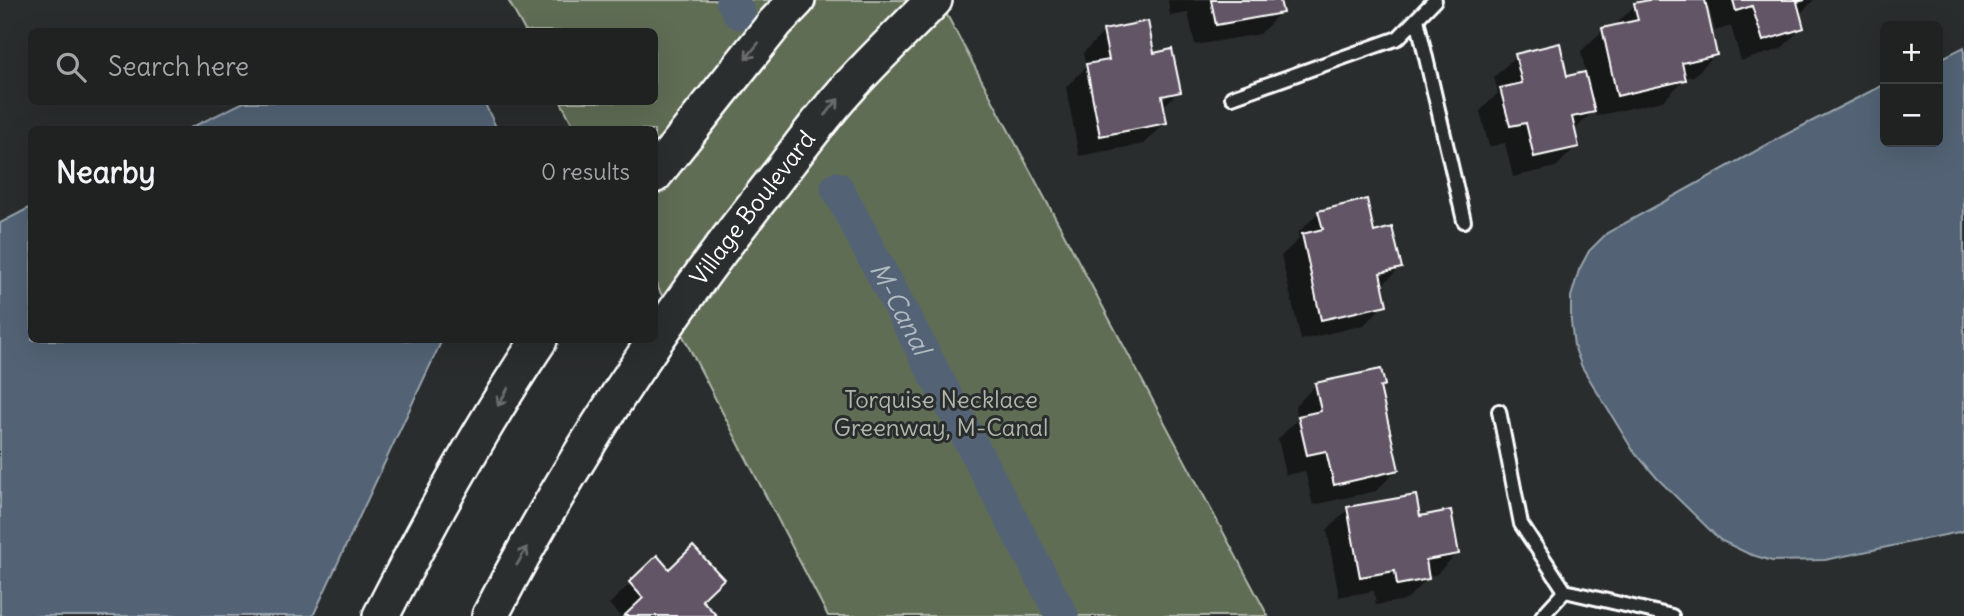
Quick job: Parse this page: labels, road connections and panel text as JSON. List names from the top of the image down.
{
  "streets": {
    "street": ["Village Boulevard"]
  },
  "water": ["M-Canal"],
  "parks": ["Torquise Necklace Greenway, M-Canal"],
  "page": {
    "map_buttons": ["+", "−"],
    "search": "Search here",
    "heading": ["Nearby", "0 results"]
  }
}
